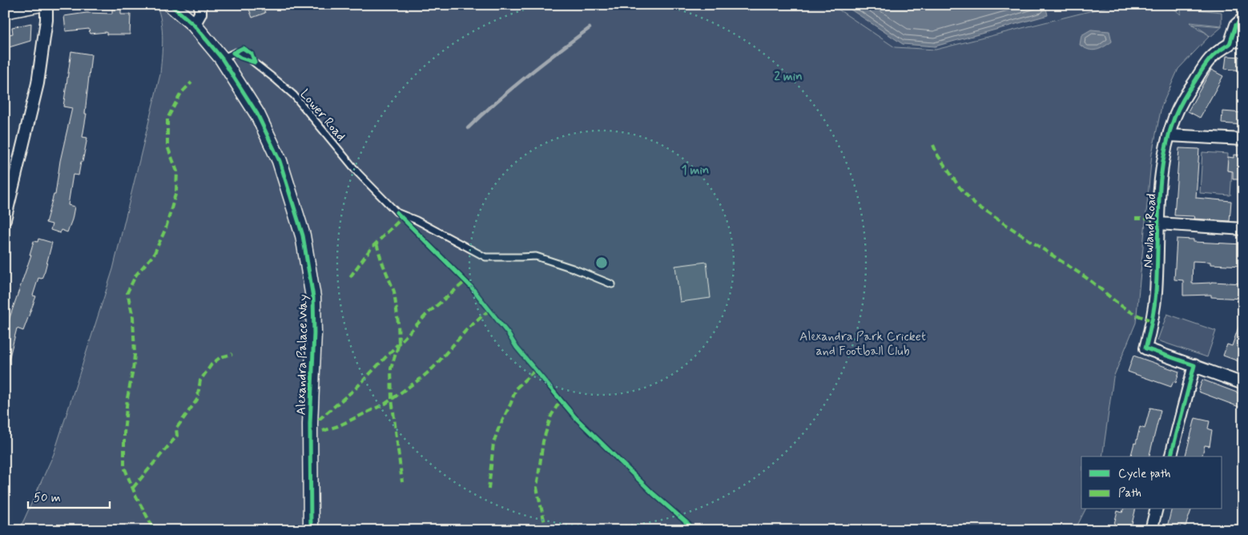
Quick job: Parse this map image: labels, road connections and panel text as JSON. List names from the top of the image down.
{
  "streets": {
    "street": ["Newland Road", "Alexandra Palace Way"],
    "lane": ["Lower Road"]
  },
  "crossings": [
    ["Lower Road", "Alexandra Palace Way"]
  ],
  "parks": ["Alexandra Park Cricket and Football Club"],
  "legend": ["Cycle path", "Path"],
  "scale_bar": "50 m",
  "rings": ["2 min", "1 min"]
}
